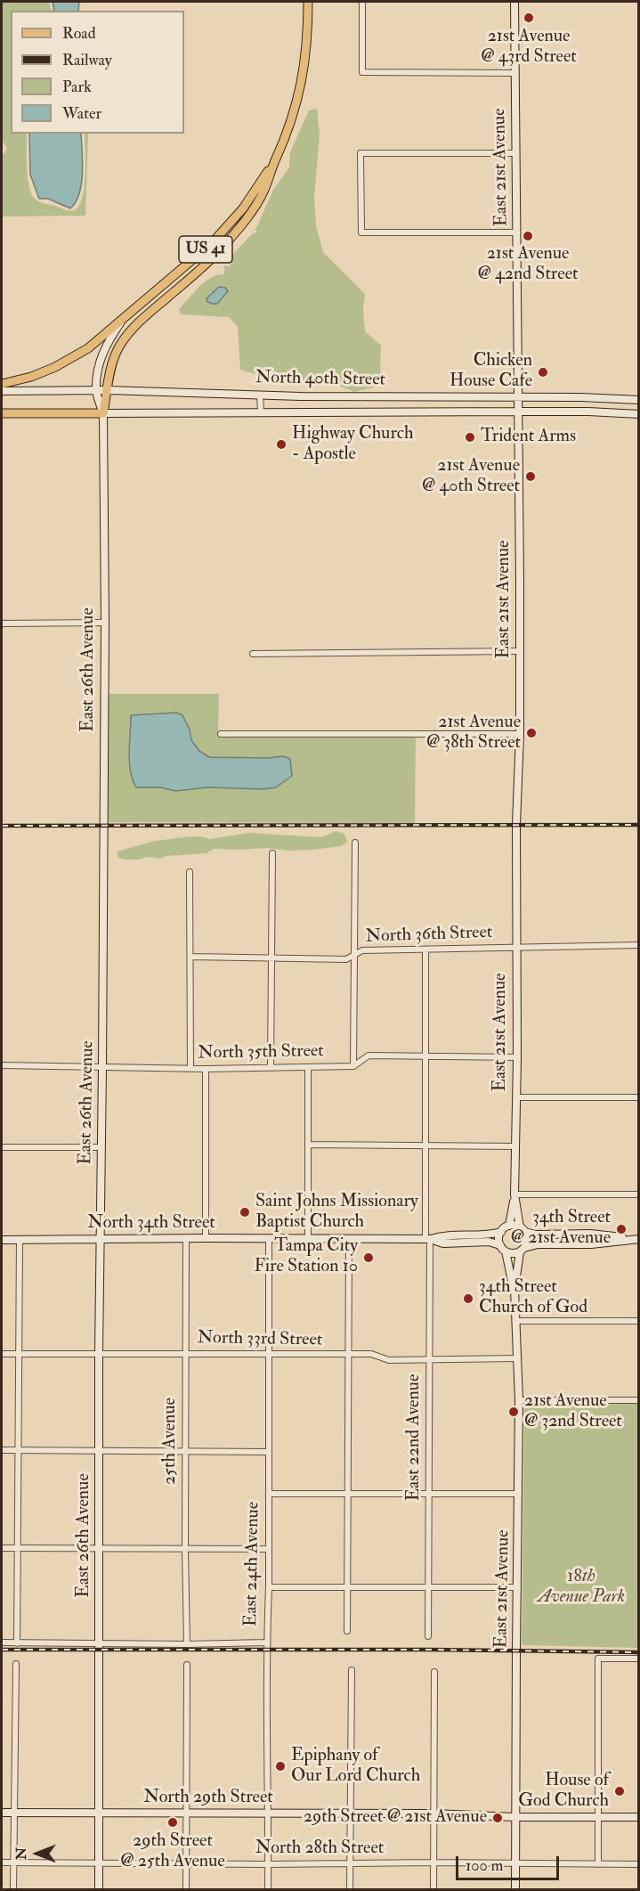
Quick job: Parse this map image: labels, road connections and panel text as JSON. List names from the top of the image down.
{
  "streets": {
    "main road": ["US 41", "North 40th Street"],
    "street": [
      "East 21st Avenue",
      "East 26th Avenue",
      "North 36th Street",
      "North 35th Street",
      "North 34th Street",
      "North 33rd Street",
      "East 22nd Avenue",
      "25th Avenue",
      "East 24th Avenue",
      "North 29th Street",
      "North 28th Street"
    ]
  },
  "crossings": [
    ["East 21st Avenue", "North 40th Street"],
    ["East 21st Avenue", "North 36th Street"],
    ["East 21st Avenue", "North 35th Street"],
    ["East 21st Avenue", "North 34th Street"],
    ["East 21st Avenue", "North 33rd Street"],
    ["East 21st Avenue", "North 29th Street"],
    ["East 21st Avenue", "North 28th Street"],
    ["US 41", "North 40th Street"],
    ["US 41", "East 26th Avenue"],
    ["North 40th Street", "East 26th Avenue"],
    ["East 26th Avenue", "North 35th Street"],
    ["East 26th Avenue", "North 34th Street"],
    ["East 26th Avenue", "North 33rd Street"],
    ["East 26th Avenue", "North 29th Street"],
    ["East 26th Avenue", "North 28th Street"],
    ["North 36th Street", "East 22nd Avenue"],
    ["North 35th Street", "East 22nd Avenue"],
    ["North 34th Street", "East 22nd Avenue"],
    ["North 34th Street", "25th Avenue"],
    ["North 34th Street", "East 24th Avenue"],
    ["North 33rd Street", "East 22nd Avenue"],
    ["North 33rd Street", "25th Avenue"],
    ["North 33rd Street", "East 24th Avenue"],
    ["East 24th Avenue", "North 29th Street"],
    ["East 24th Avenue", "North 28th Street"]
  ],
  "parks": ["18th Avenue Park"],
  "places": [
    "21st Avenue @ 43rd Street",
    "21st Avenue @ 42nd Street",
    "Chicken House Cafe",
    "Trident Arms",
    "Highway Church - Apostle",
    "21st Avenue @ 40th Street",
    "21st Avenue @ 38th Street",
    "Saint Johns Missionary Baptist Church",
    "34th Street @ 21st Avenue",
    "Tampa City Fire Station 10",
    "34th Street Church of God",
    "21st Avenue @ 32nd Street",
    "Epiphany of Our Lord Church",
    "House of God Church",
    "29th Street @ 21st Avenue",
    "29th Street @ 25th Avenue"
  ],
  "legend": [
    "Road",
    "Railway",
    "Park",
    "Water"
  ],
  "scale_bar": "100 m",
  "north": "left"
}
